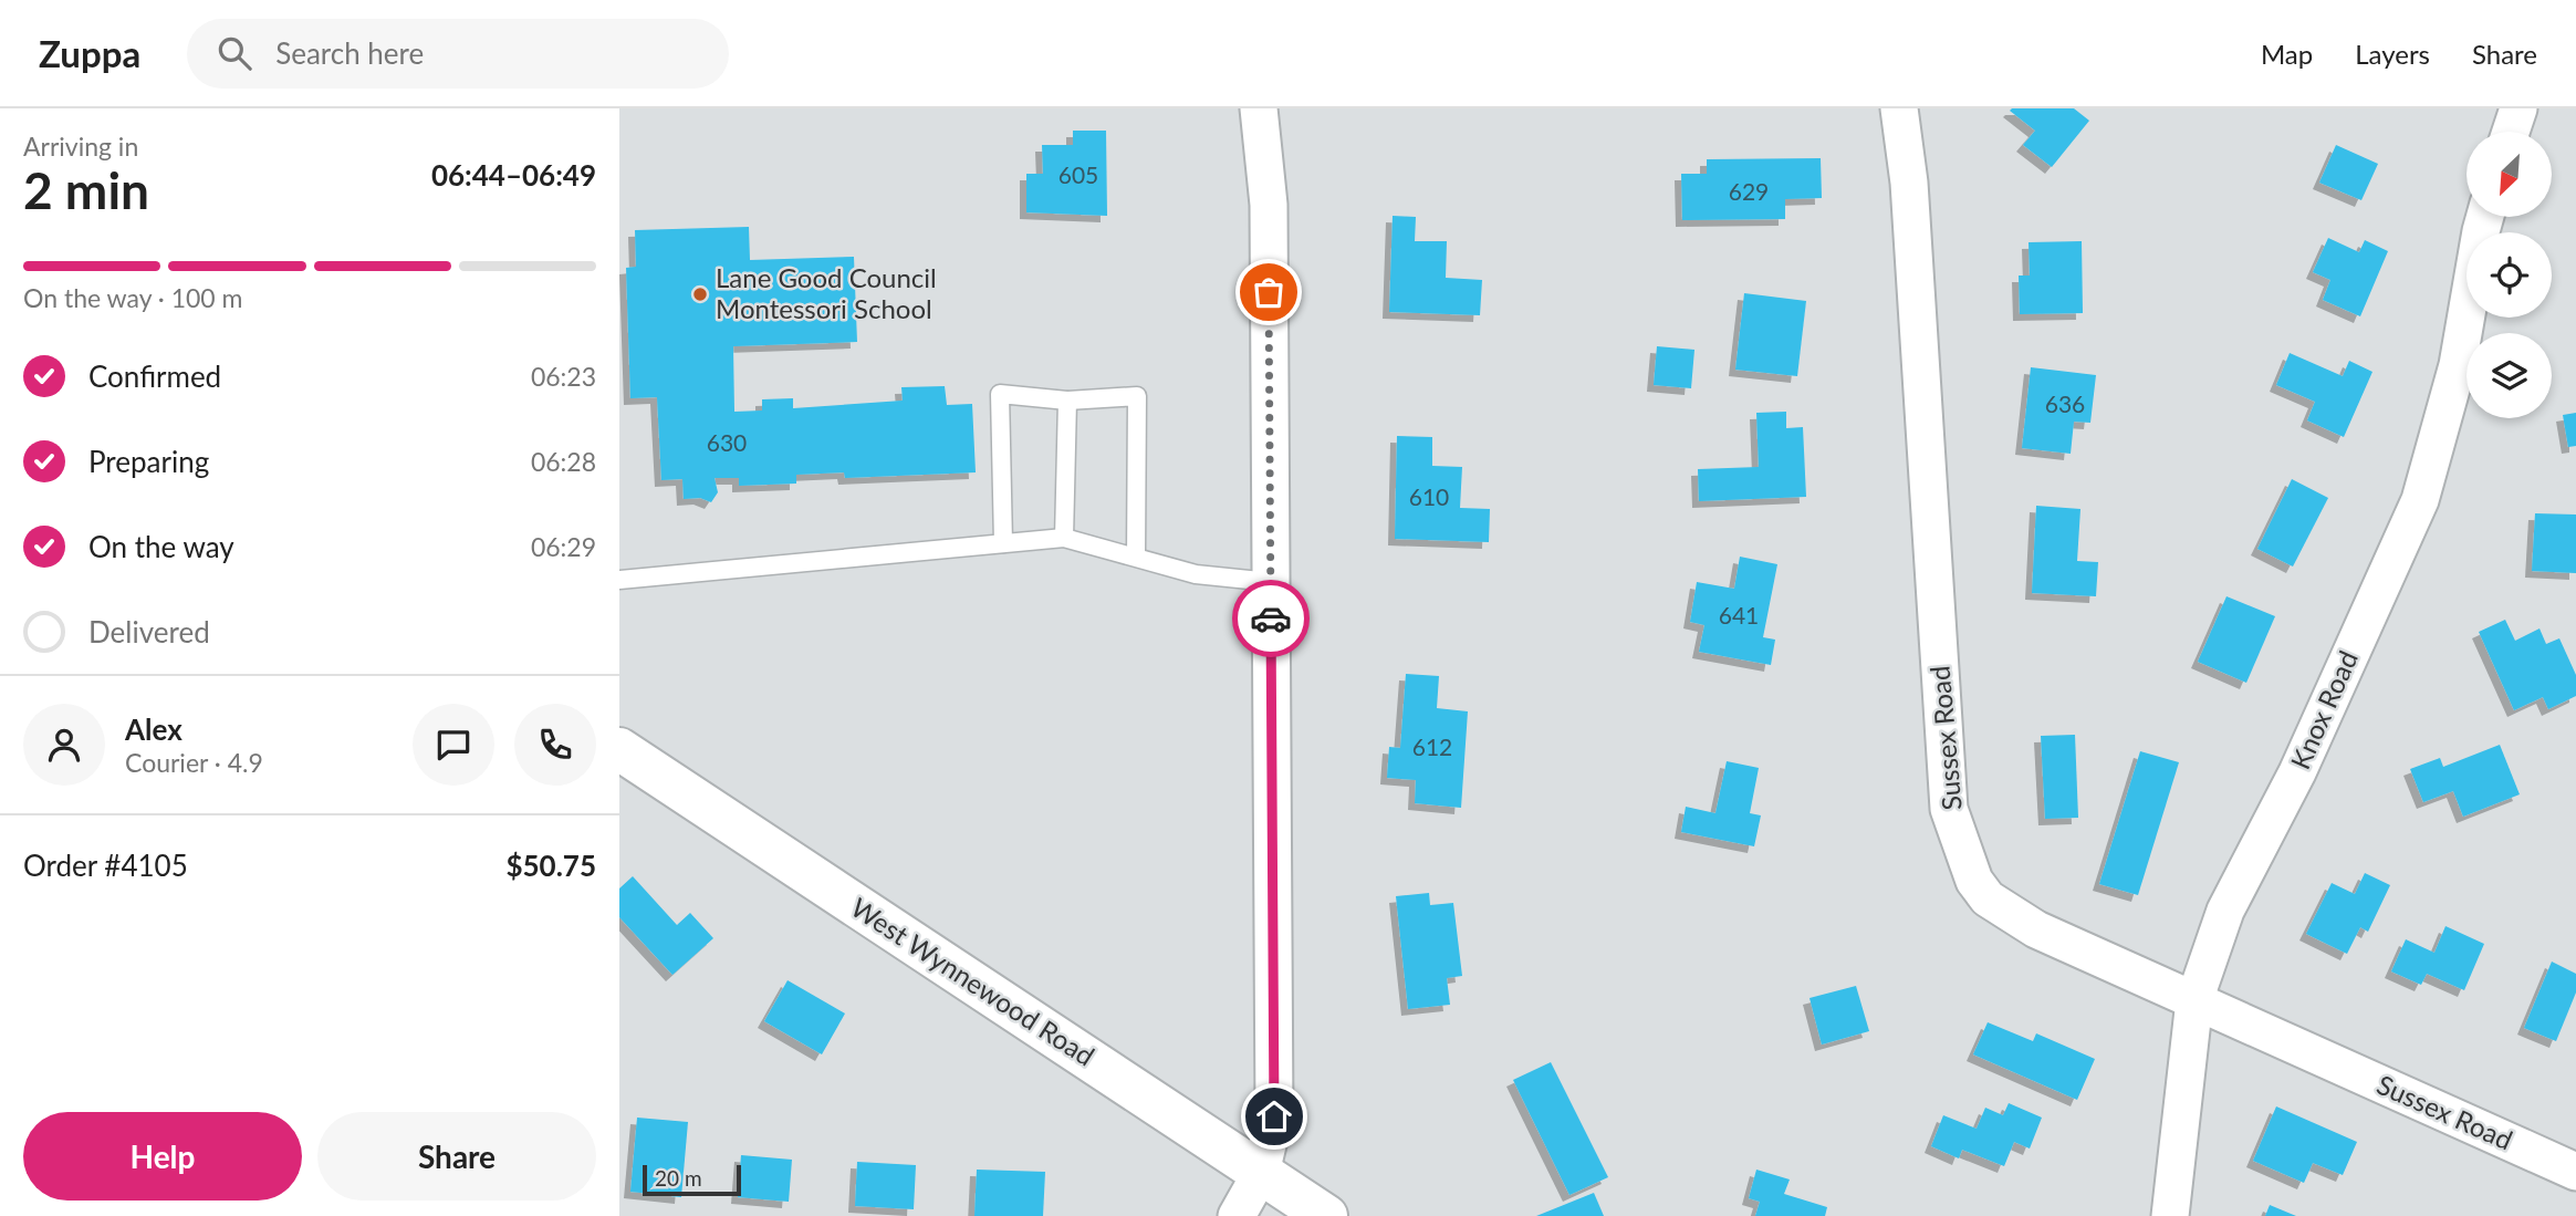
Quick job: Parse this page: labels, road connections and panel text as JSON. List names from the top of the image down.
{
  "streets": {
    "main road": ["West Wynnewood Road"],
    "street": ["Knox Road", "Sussex Road"]
  },
  "crossings": [
    ["Knox Road", "Sussex Road"]
  ],
  "places": ["Lane Good Council Montessori School"],
  "house_numbers": [
    "605",
    "629",
    "636",
    "630",
    "610",
    "641",
    "612"
  ],
  "scale_bar": "20 m",
  "north": "bottom left",
  "page": {
    "header": "Zuppa",
    "search": "Search here",
    "nav": ["Map", "Layers", "Share"],
    "heading": ["2 min", "Arriving in", "06:44–06:49"],
    "panel": [
      "Alex",
      "Courier · 4.9",
      "Order #4105",
      "$50.75"
    ],
    "bar": "On the way · 100 m",
    "list": [
      ["Confirmed", "06:23"],
      ["Preparing", "06:28"],
      ["On the way", "06:29"],
      "Delivered"
    ],
    "buttons": ["Help", "Share"],
    "scale": "20 m"
  }
}
